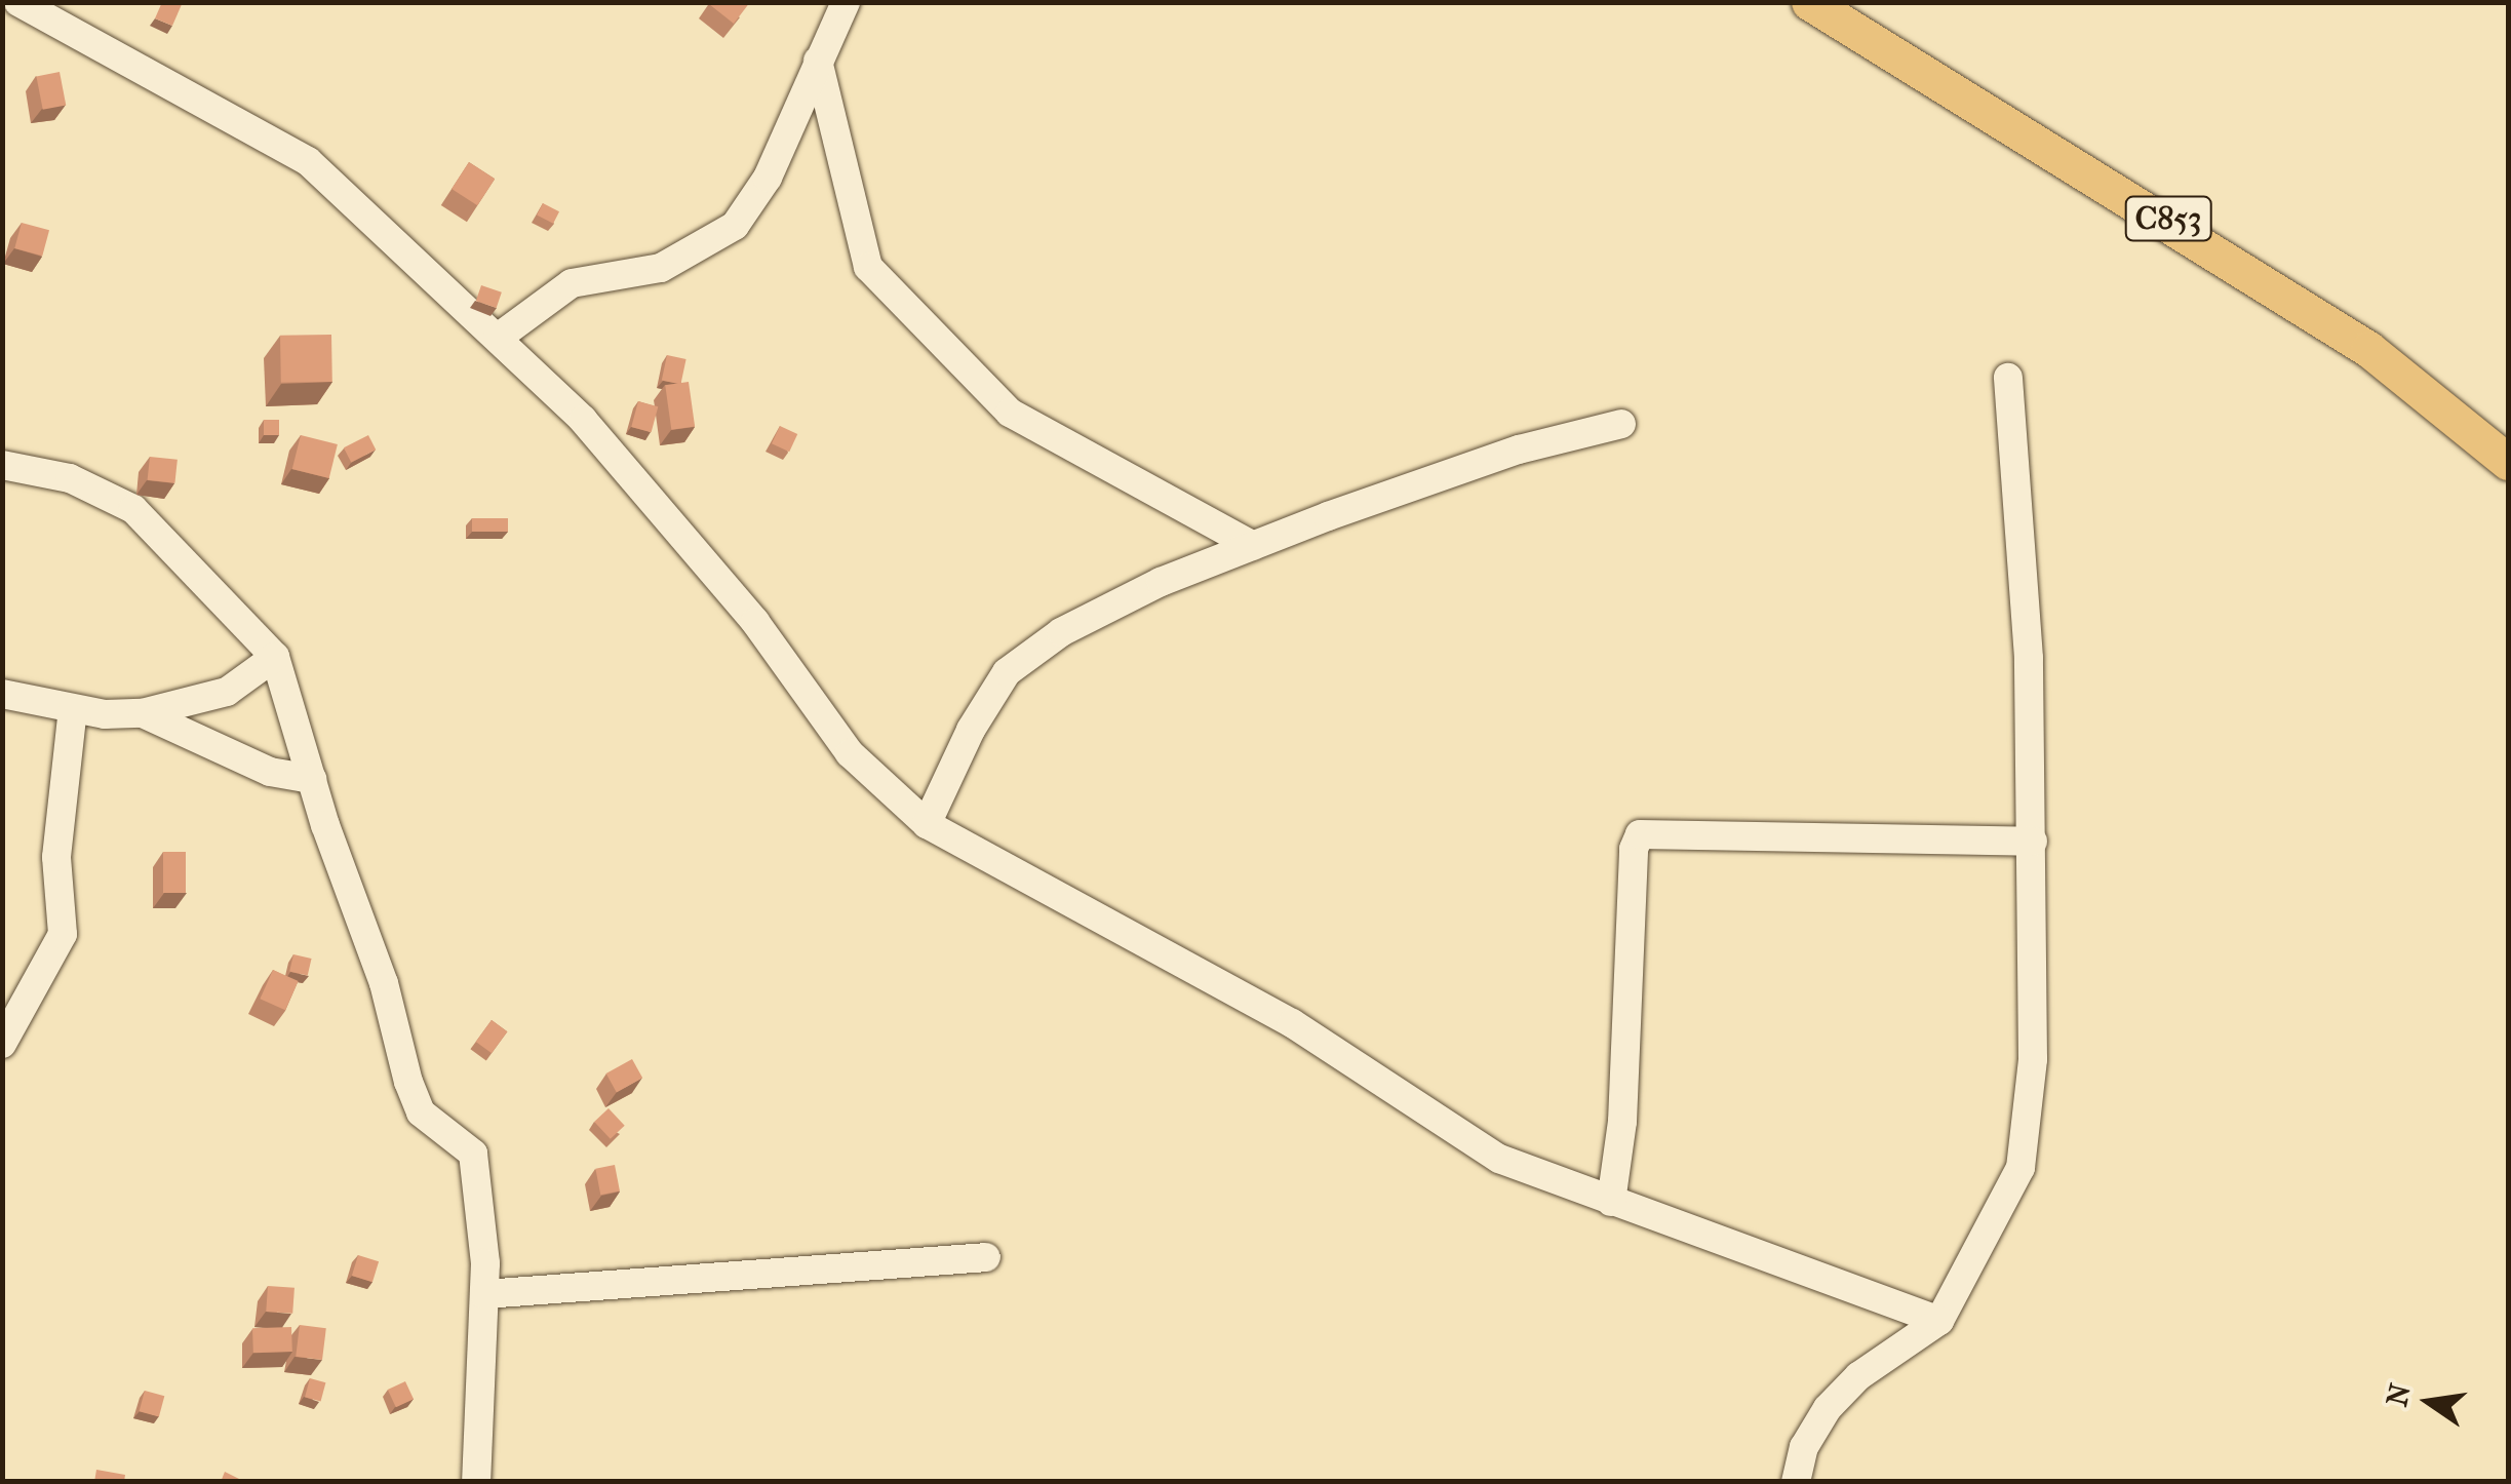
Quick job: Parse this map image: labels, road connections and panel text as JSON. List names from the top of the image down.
{
  "streets": {
    "main road": ["C853"]
  },
  "north": "left"
}
